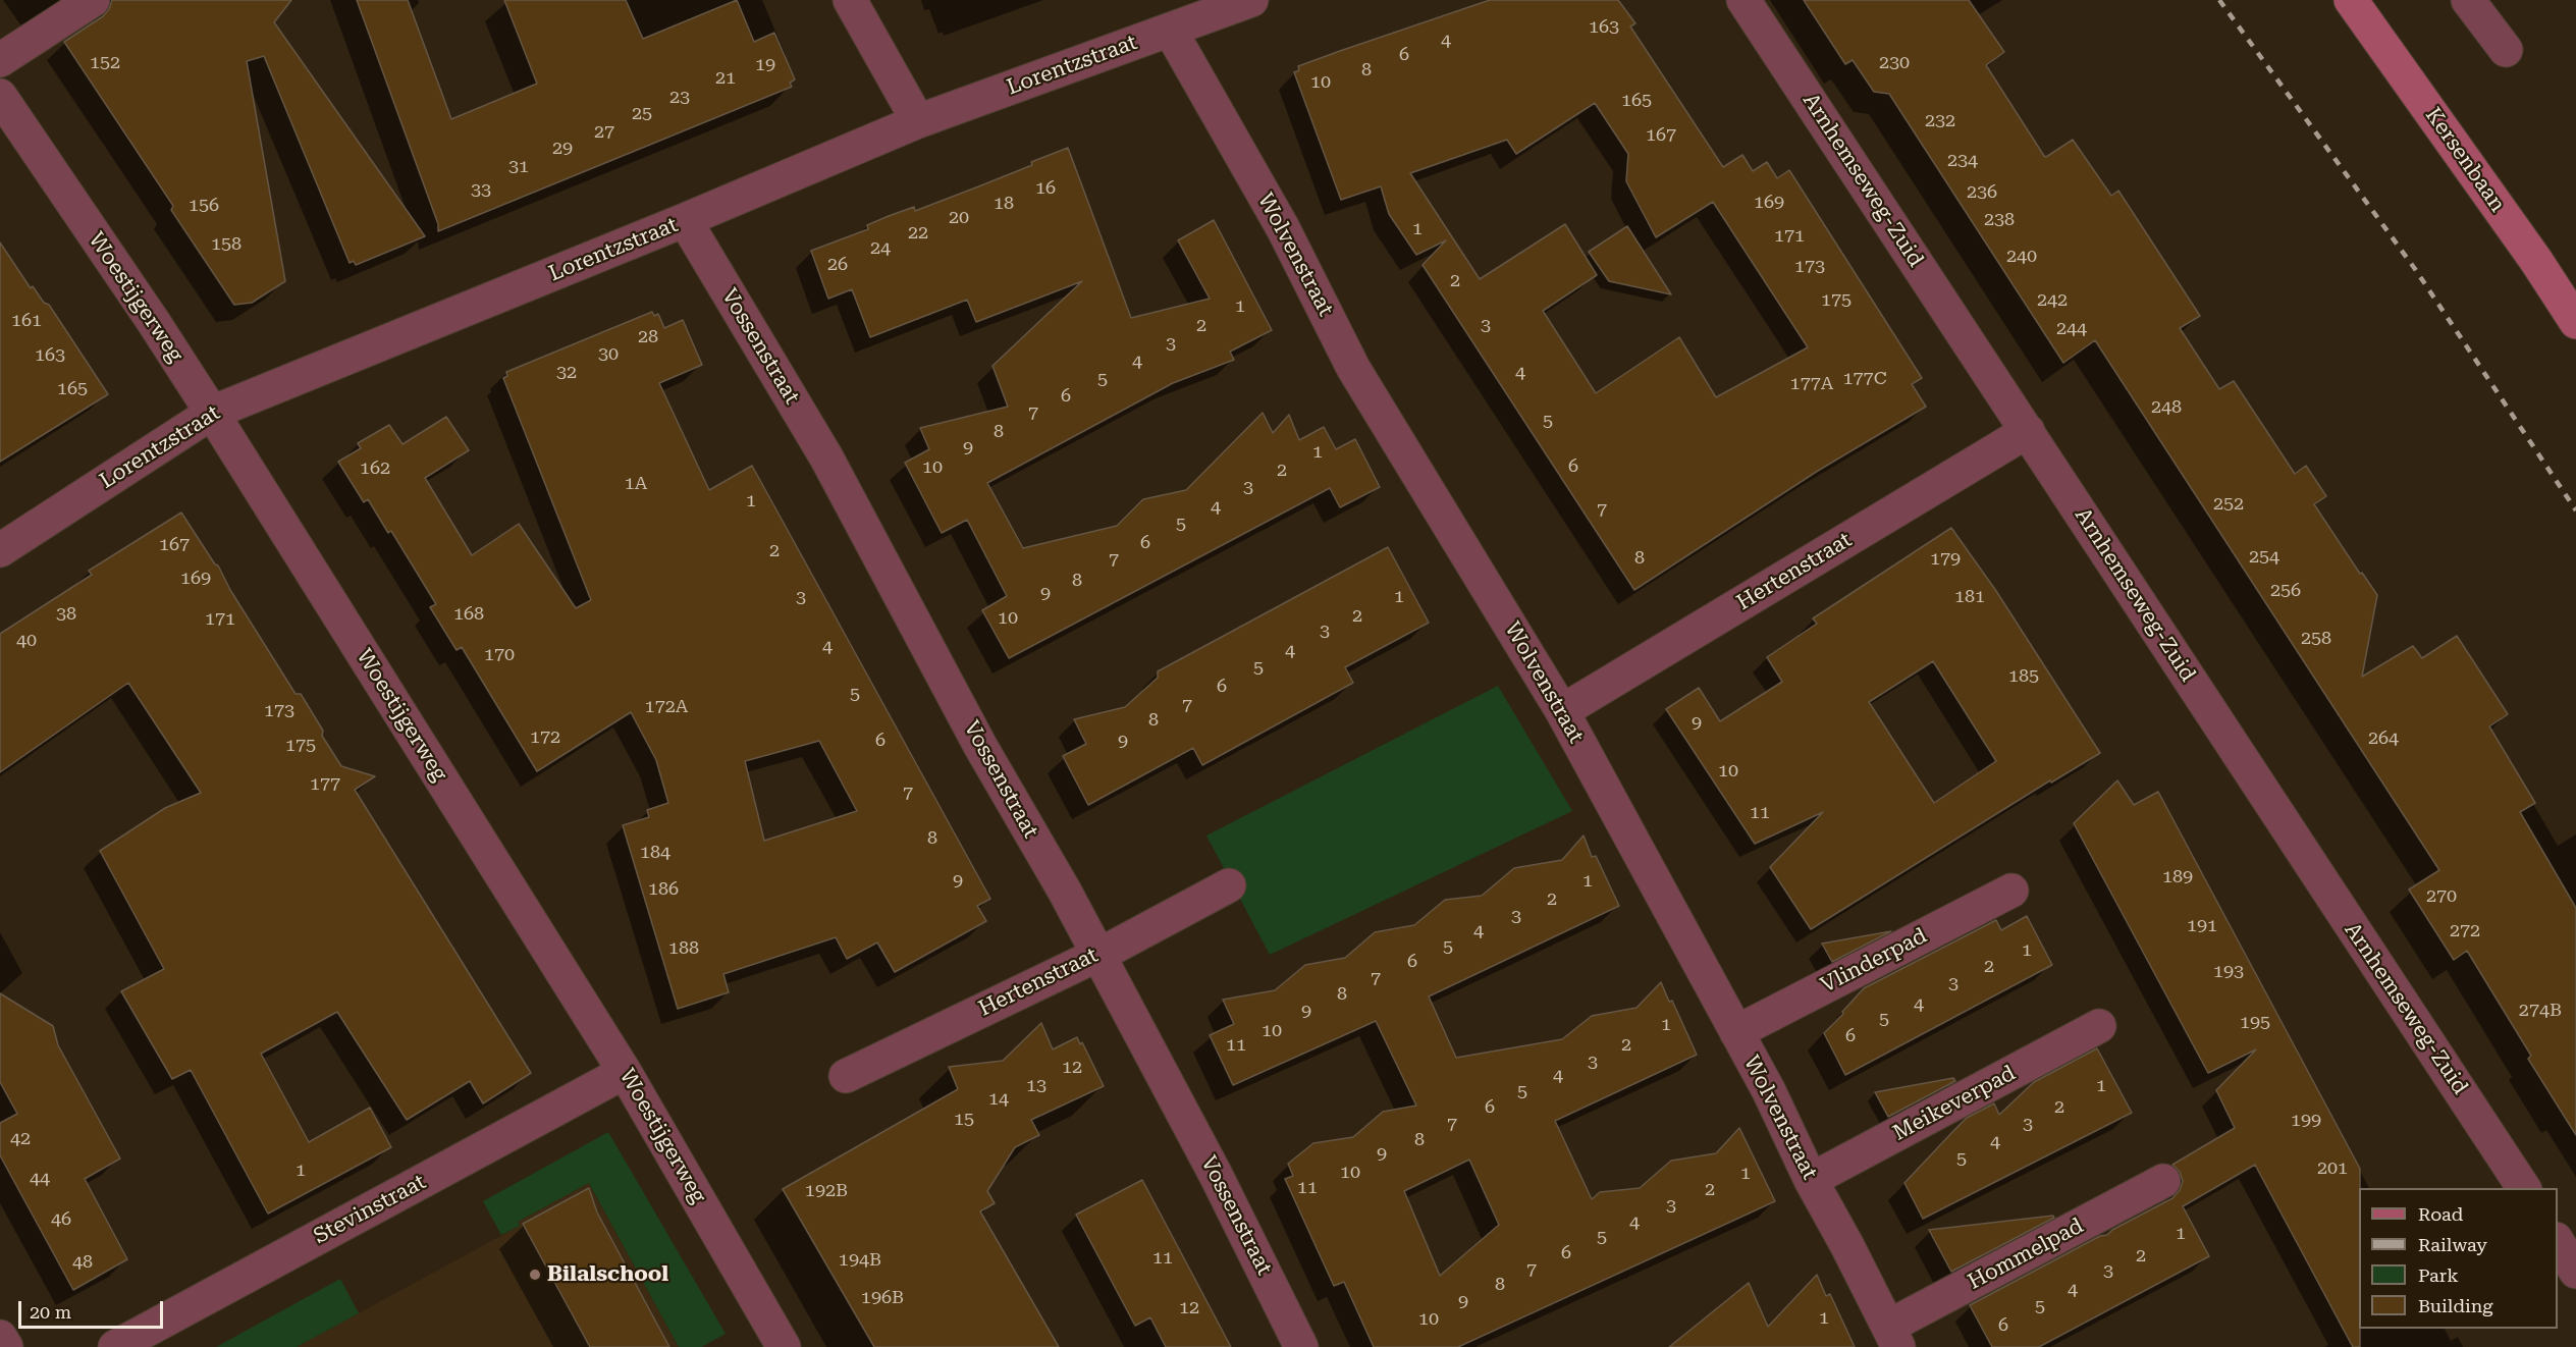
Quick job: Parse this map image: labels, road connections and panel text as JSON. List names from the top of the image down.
{
  "streets": {
    "main road": ["Kersenbaan"],
    "street": [
      "Lorentzstraat",
      "Arnhemseweg-Zuid",
      "Wolvenstraat",
      "Woestijgerweg",
      "Vossenstraat",
      "Hertenstraat",
      "Vlinderpad",
      "Meikeverpad",
      "Stevinstraat",
      "Hommelpad"
    ]
  },
  "crossings": [
    ["Lorentzstraat", "Wolvenstraat"],
    ["Lorentzstraat", "Woestijgerweg"],
    ["Lorentzstraat", "Vossenstraat"],
    ["Arnhemseweg-Zuid", "Hertenstraat"],
    ["Wolvenstraat", "Hertenstraat"],
    ["Wolvenstraat", "Vlinderpad"],
    ["Wolvenstraat", "Meikeverpad"],
    ["Wolvenstraat", "Hommelpad"],
    ["Woestijgerweg", "Stevinstraat"],
    ["Vossenstraat", "Hertenstraat"]
  ],
  "places": ["Bilalschool"],
  "house_numbers": [
    "163",
    "4",
    "6",
    "152",
    "230",
    "19",
    "8",
    "21",
    "10",
    "23",
    "165",
    "25",
    "232",
    "27",
    "167",
    "29",
    "234",
    "31",
    "16",
    "33",
    "236",
    "169",
    "18",
    "156",
    "20",
    "238",
    "1",
    "22",
    "171",
    "158",
    "24",
    "240",
    "26",
    "173",
    "2",
    "175",
    "242",
    "1",
    "161",
    "2",
    "3",
    "244",
    "28",
    "3",
    "30",
    "163",
    "4",
    "32",
    "4",
    "177C",
    "5",
    "177A",
    "165",
    "6",
    "248",
    "7",
    "5",
    "8",
    "9",
    "1",
    "6",
    "10",
    "162",
    "2",
    "1A",
    "3",
    "1",
    "252",
    "4",
    "7",
    "5",
    "6",
    "167",
    "2",
    "254",
    "8",
    "179",
    "7",
    "169",
    "8",
    "256",
    "9",
    "1",
    "181",
    "3",
    "38",
    "168",
    "2",
    "10",
    "171",
    "3",
    "258",
    "40",
    "4",
    "4",
    "170",
    "5",
    "185",
    "6",
    "5",
    "7",
    "172A",
    "173",
    "8",
    "9",
    "172",
    "264",
    "6",
    "9",
    "175",
    "10",
    "177",
    "7",
    "11",
    "8",
    "184",
    "189",
    "9",
    "1",
    "186",
    "270",
    "2",
    "3",
    "191",
    "4",
    "272",
    "5",
    "188",
    "1",
    "6",
    "2",
    "193",
    "7",
    "3",
    "8",
    "4",
    "274B",
    "9",
    "5",
    "195",
    "1",
    "10",
    "6",
    "11",
    "2",
    "3",
    "12",
    "4",
    "13",
    "1",
    "5",
    "14",
    "6",
    "2",
    "15",
    "199",
    "7",
    "3",
    "42",
    "8",
    "4",
    "9",
    "5",
    "201",
    "1",
    "10",
    "1",
    "44",
    "11",
    "2",
    "192B",
    "3",
    "46",
    "4",
    "1",
    "5",
    "6",
    "2",
    "11",
    "194B",
    "48",
    "7",
    "3",
    "8",
    "4",
    "196B",
    "9",
    "5",
    "12",
    "1",
    "10",
    "6"
  ],
  "legend": [
    "Road",
    "Railway",
    "Park",
    "Building"
  ],
  "scale_bar": "20 m"
}
